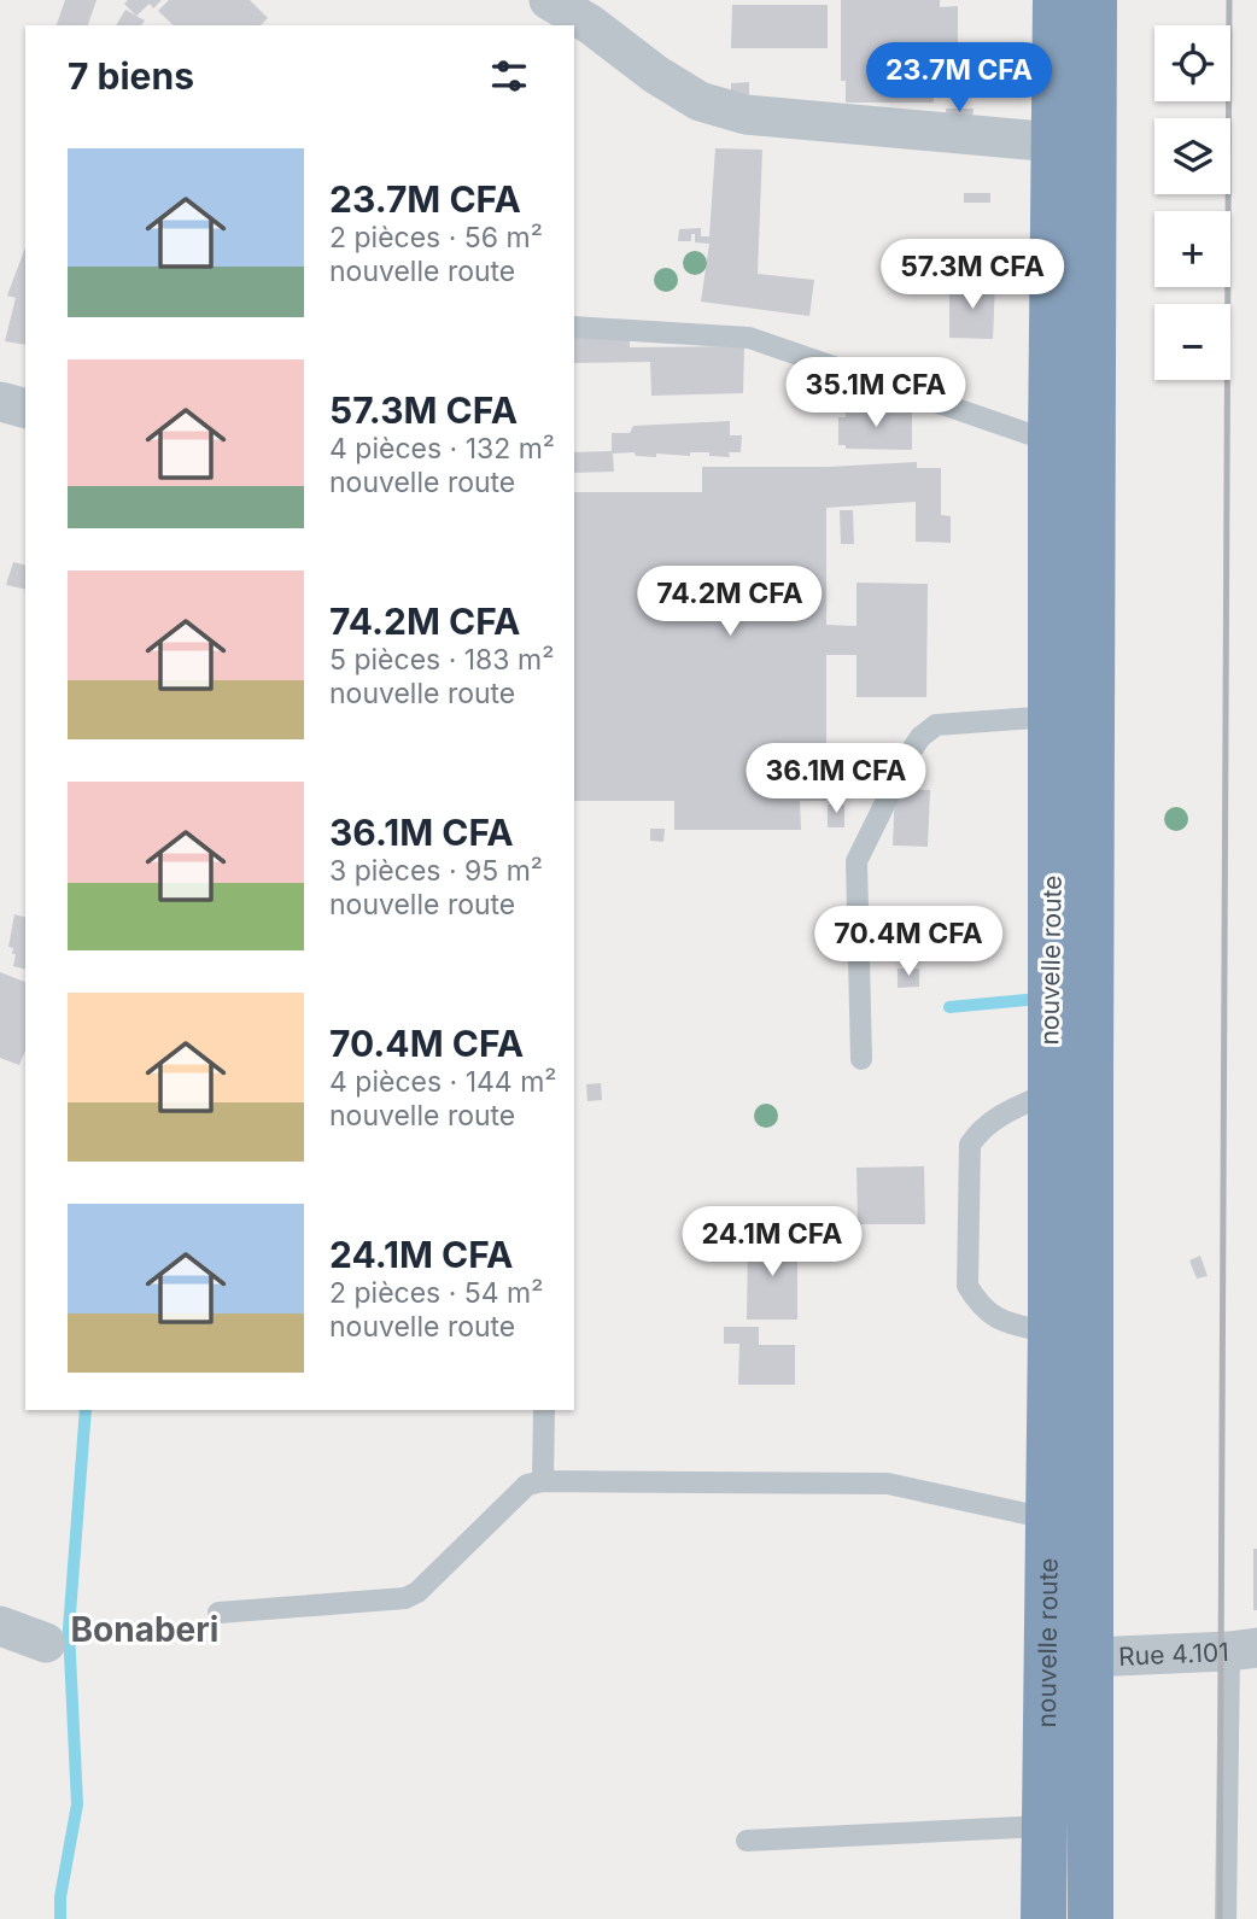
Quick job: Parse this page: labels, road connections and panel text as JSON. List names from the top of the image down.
{
  "streets": {
    "highway": ["nouvelle route"],
    "street": ["Rue 4.101"]
  },
  "crossings": [
    ["nouvelle route", "Rue 4.101"]
  ],
  "districts": ["Bonaberi"],
  "page": {
    "map_buttons": ["+", "−"],
    "heading": "7 biens",
    "price": [
      "23.7M CFA",
      "57.3M CFA",
      "35.1M CFA",
      "74.2M CFA",
      "36.1M CFA",
      "70.4M CFA",
      "24.1M CFA"
    ],
    "list": [
      {
        "name": "23.7M CFA",
        "note": "2 pièces · 56 m² · nouvelle route"
      },
      {
        "name": "57.3M CFA",
        "note": "4 pièces · 132 m² · nouvelle route"
      },
      {
        "name": "74.2M CFA",
        "note": "5 pièces · 183 m² · nouvelle route"
      },
      {
        "name": "36.1M CFA",
        "note": "3 pièces · 95 m² · nouvelle route"
      },
      {
        "name": "70.4M CFA",
        "note": "4 pièces · 144 m² · nouvelle route"
      },
      {
        "name": "24.1M CFA",
        "note": "2 pièces · 54 m² · nouvelle route"
      }
    ]
  }
}
